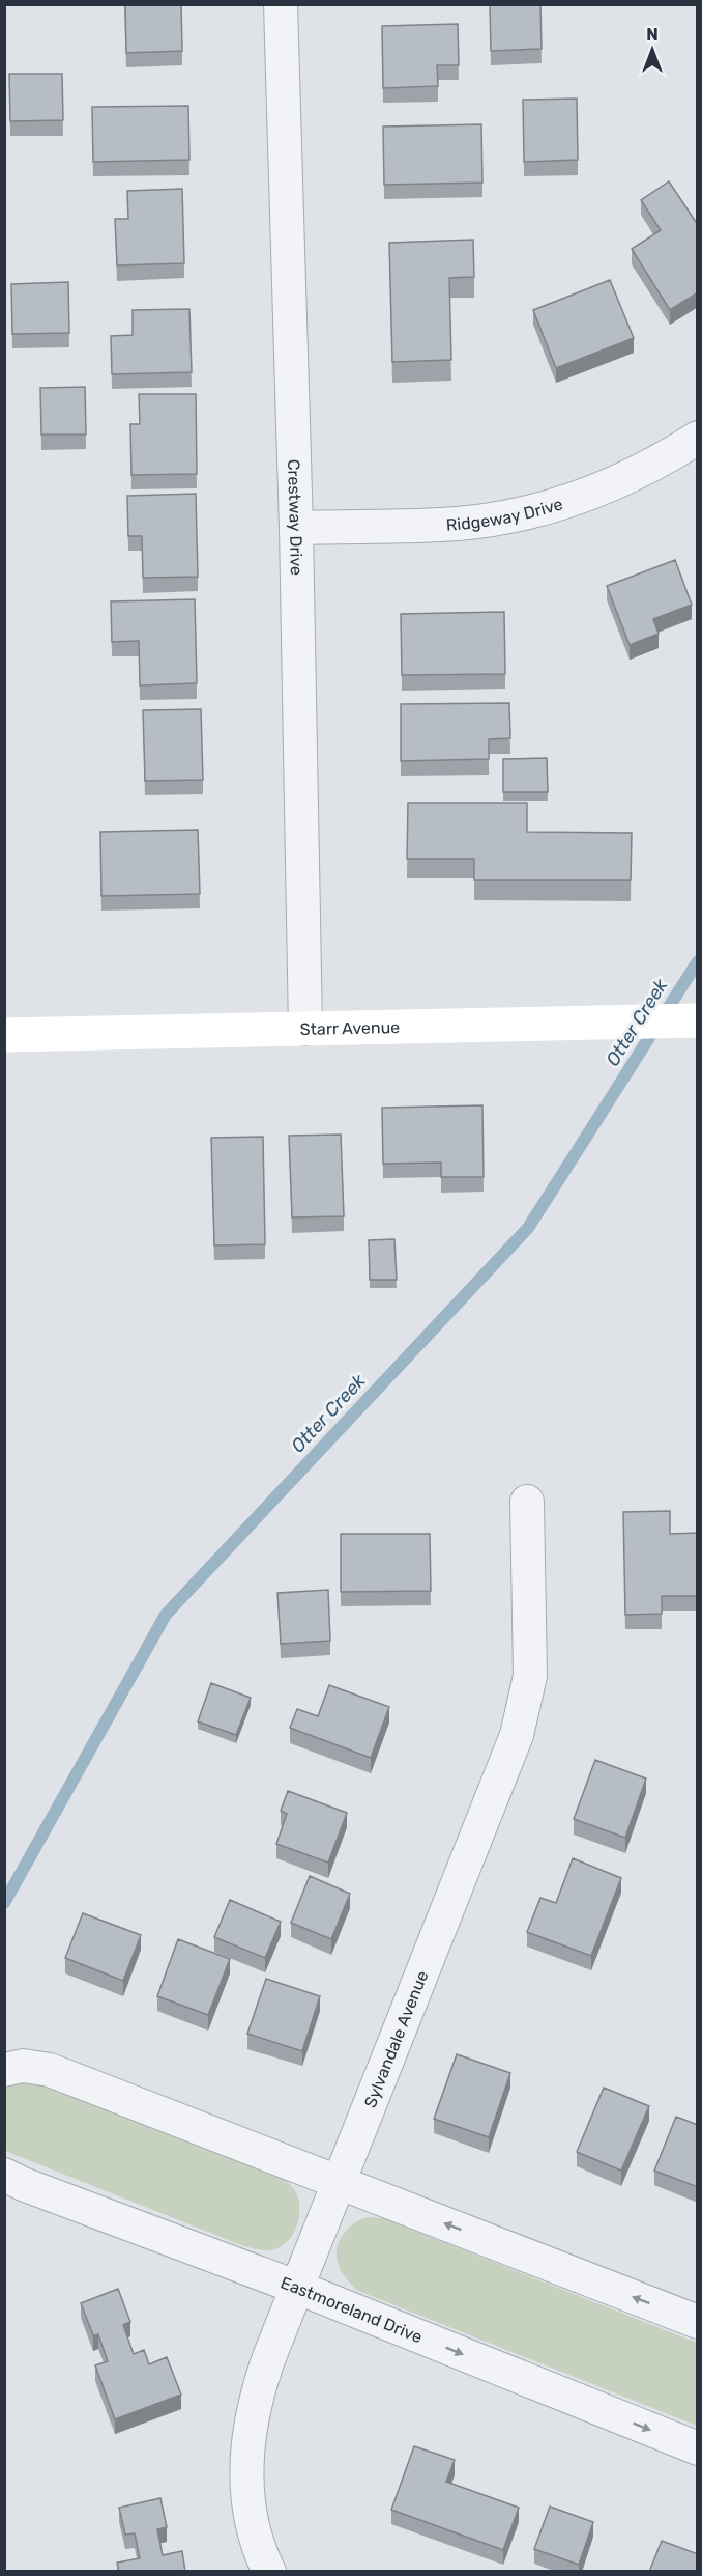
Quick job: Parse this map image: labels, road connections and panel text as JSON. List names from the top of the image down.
{
  "streets": {
    "main road": ["Starr Avenue"],
    "street": [
      "Ridgeway Drive",
      "Crestway Drive",
      "Sylvandale Avenue",
      "Eastmoreland Drive"
    ]
  },
  "crossings": [
    ["Ridgeway Drive", "Crestway Drive"],
    ["Crestway Drive", "Starr Avenue"],
    ["Sylvandale Avenue", "Eastmoreland Drive"]
  ],
  "water": ["Otter Creek"],
  "north": "top"
}
